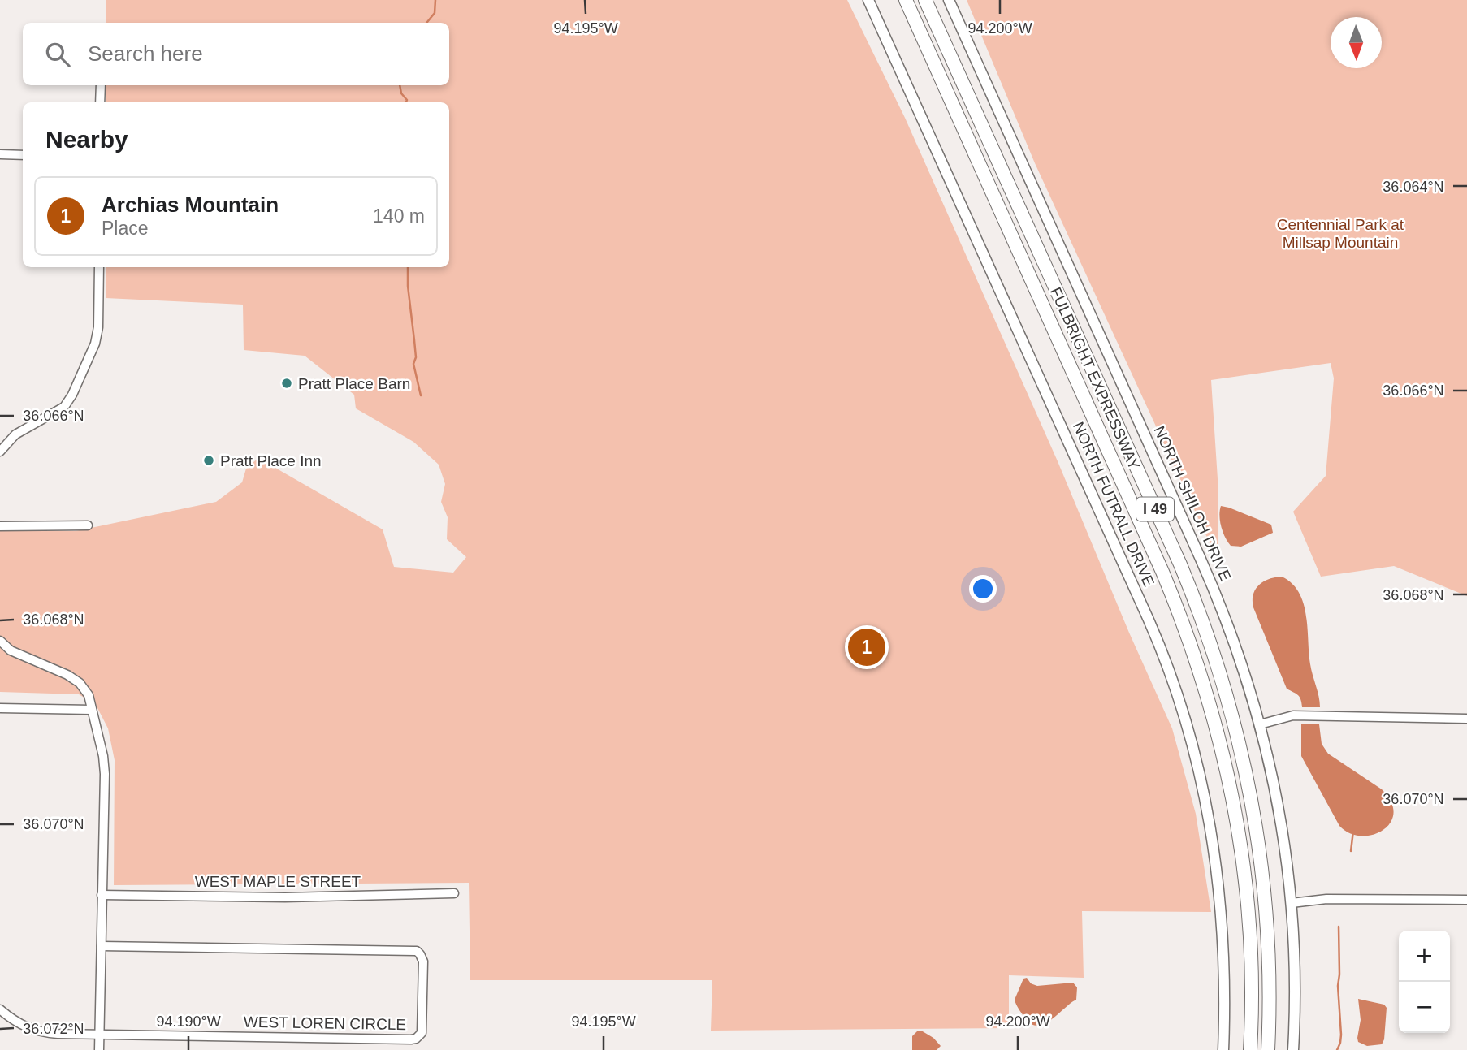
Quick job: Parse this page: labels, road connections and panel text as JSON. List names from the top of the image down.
{
  "streets": {
    "highway": ["FULBRIGHT EXPRESSWAY", "I 49"],
    "main road": ["NORTH SHILOH DRIVE", "NORTH FUTRALL DRIVE"],
    "street": ["WEST MAPLE STREET", "WEST LOREN CIRCLE"]
  },
  "parks": ["Centennial Park at Millsap Mountain"],
  "places": ["Pratt Place Barn", "Pratt Place Inn"],
  "north": "bottom",
  "page": {
    "search": "Search here",
    "heading": "Nearby",
    "list": [
      {
        "mark": "1",
        "name": "Archias Mountain",
        "note": "Place",
        "value": "140 m"
      }
    ],
    "pins": "1",
    "map_buttons": ["+", "−"]
  },
  "coordinates": [
    "94.195°W",
    "94.200°W",
    "36.064°N",
    "36.066°N",
    "36.068°N",
    "36.070°N",
    "94.190°W",
    "36.072°N"
  ]
}
